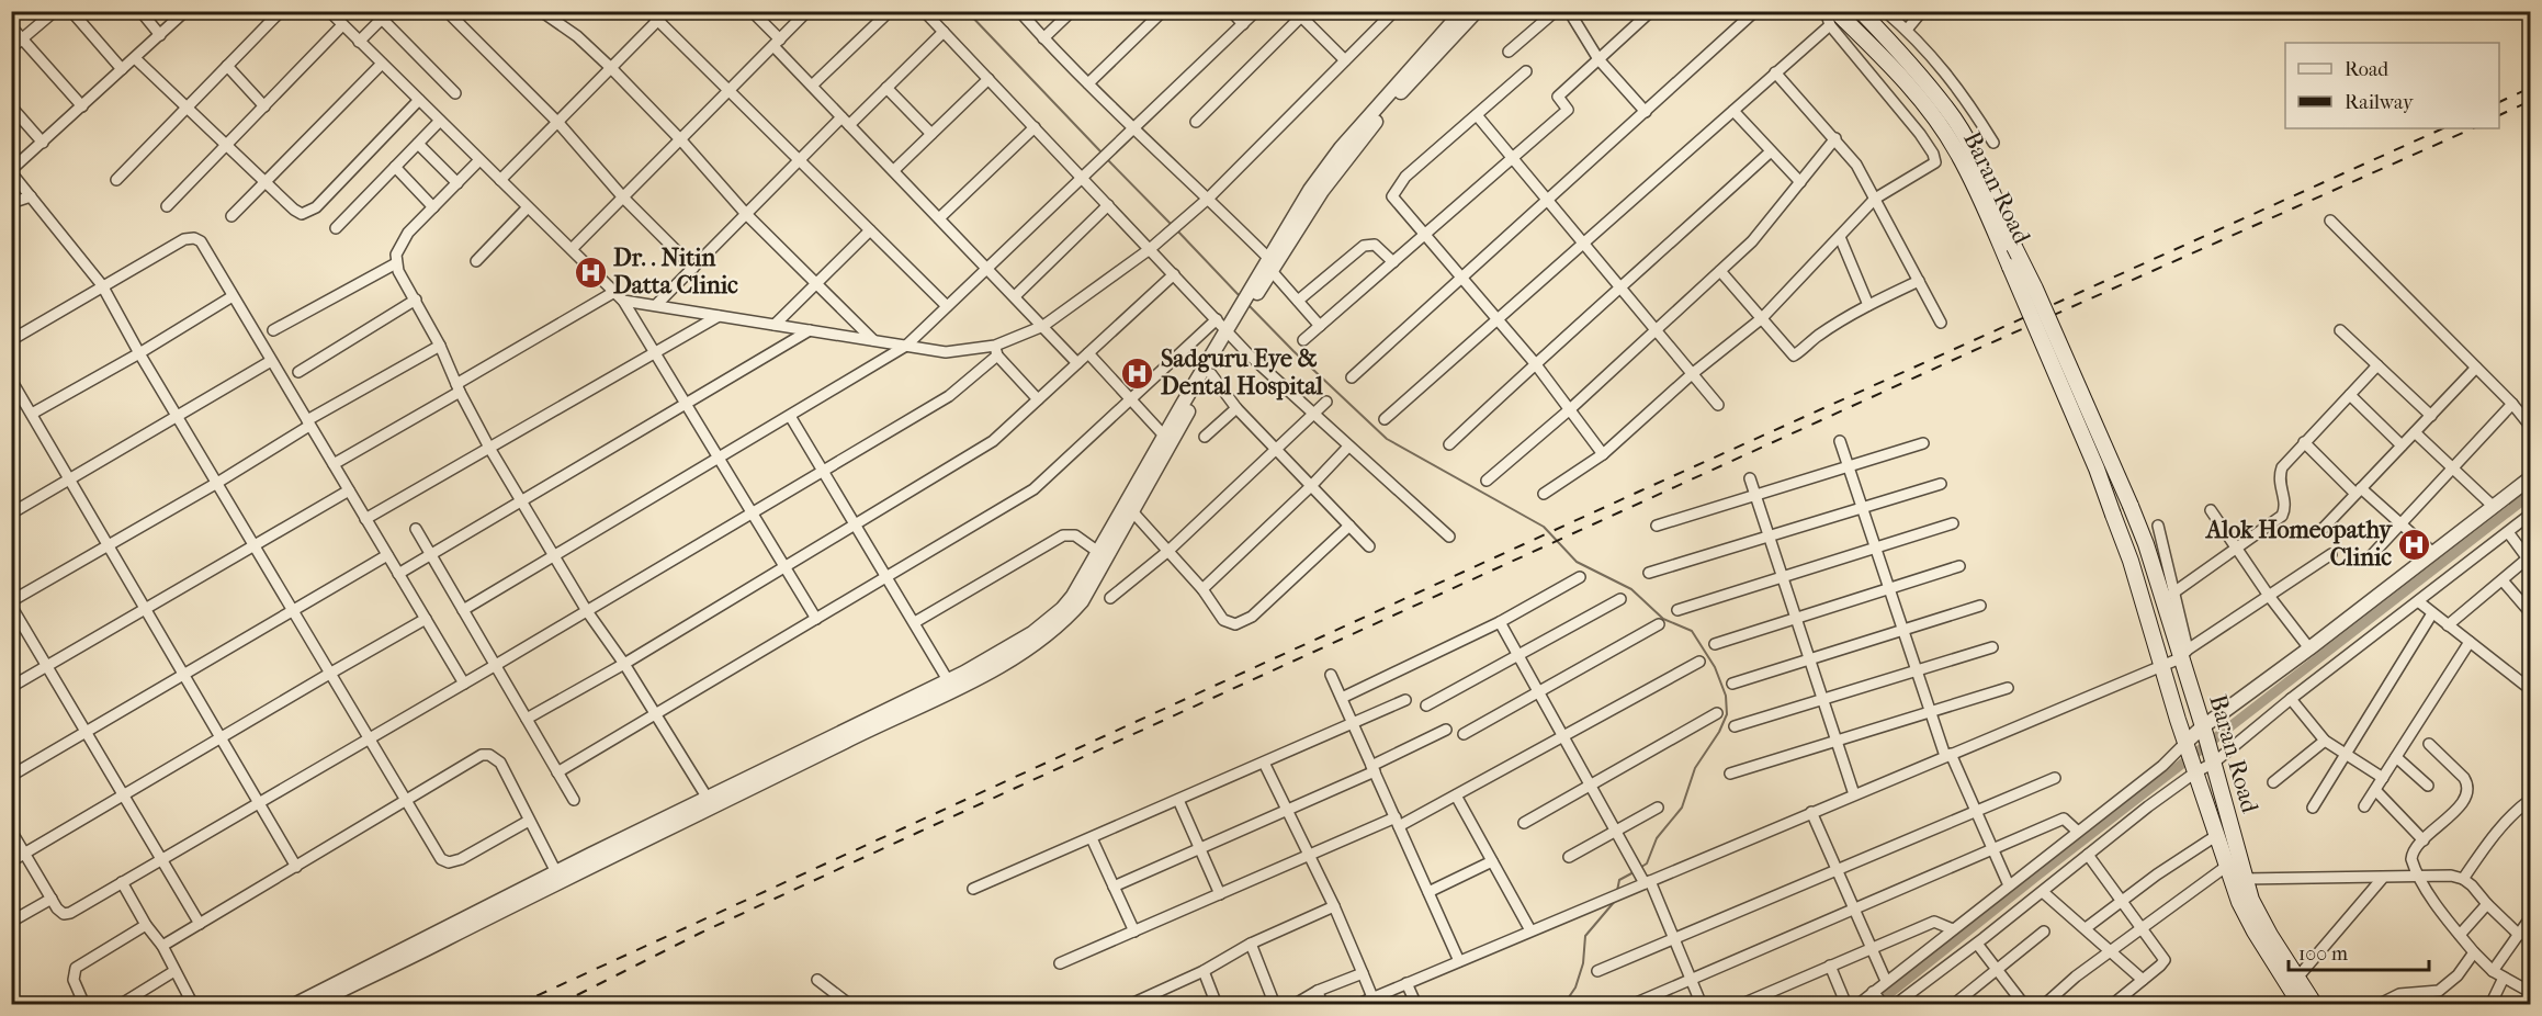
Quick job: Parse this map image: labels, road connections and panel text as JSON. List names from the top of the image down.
{
  "streets": {
    "main road": ["Baran Road"]
  },
  "places": {
    "hospital": ["Dr. . Nitin Datta Clinic", "Sadguru Eye & Dental Hospital", "Alok Homeopathy Clinic"]
  },
  "legend": ["Road", "Railway"],
  "scale_bar": "100 m"
}
